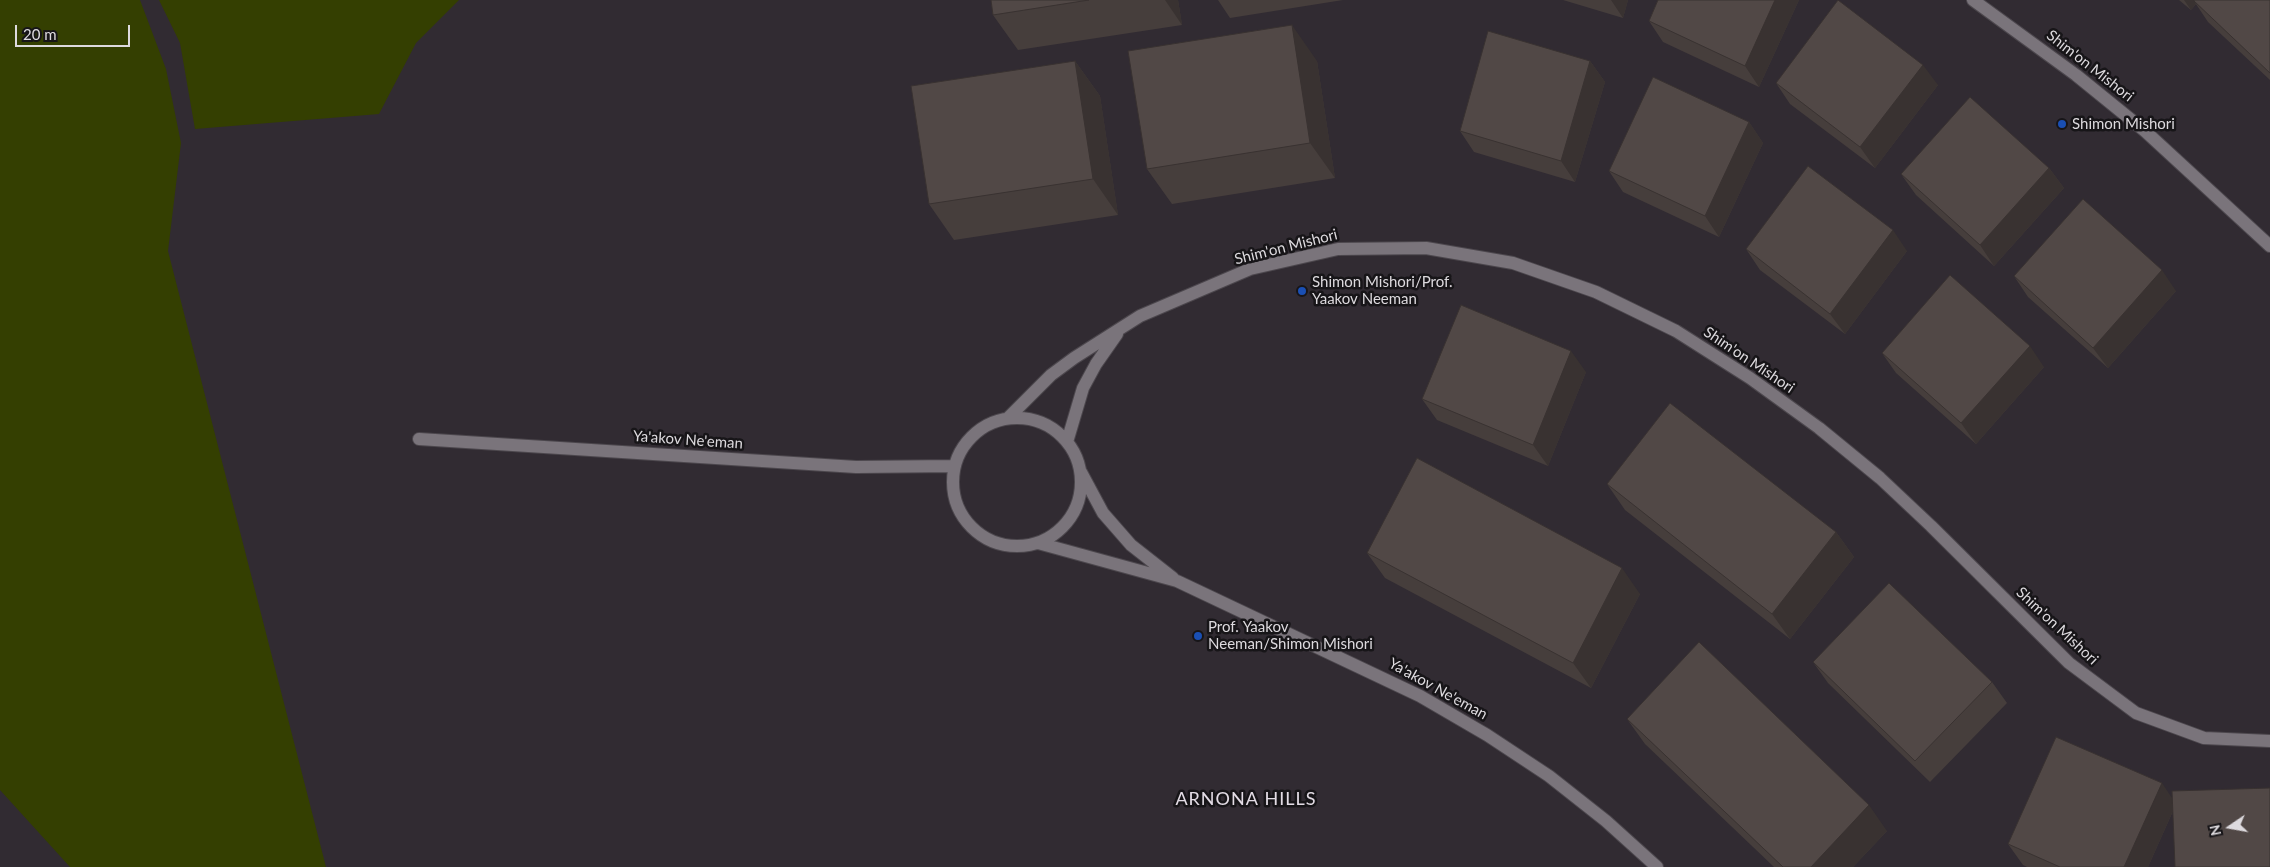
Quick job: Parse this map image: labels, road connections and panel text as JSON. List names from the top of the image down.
{
  "streets": {
    "street": ["Shim'on Mishori", "Ya'akov Ne'eman"]
  },
  "crossings": [
    ["Shim'on Mishori", "Ya'akov Ne'eman"]
  ],
  "districts": ["ARNONA HILLS"],
  "places": ["Shimon Mishori", "Shimon Mishori/Prof. Yaakov Neeman", "Prof. Yaakov Neeman/Shimon Mishori"],
  "scale_bar": "20 m",
  "north": "left"
}
